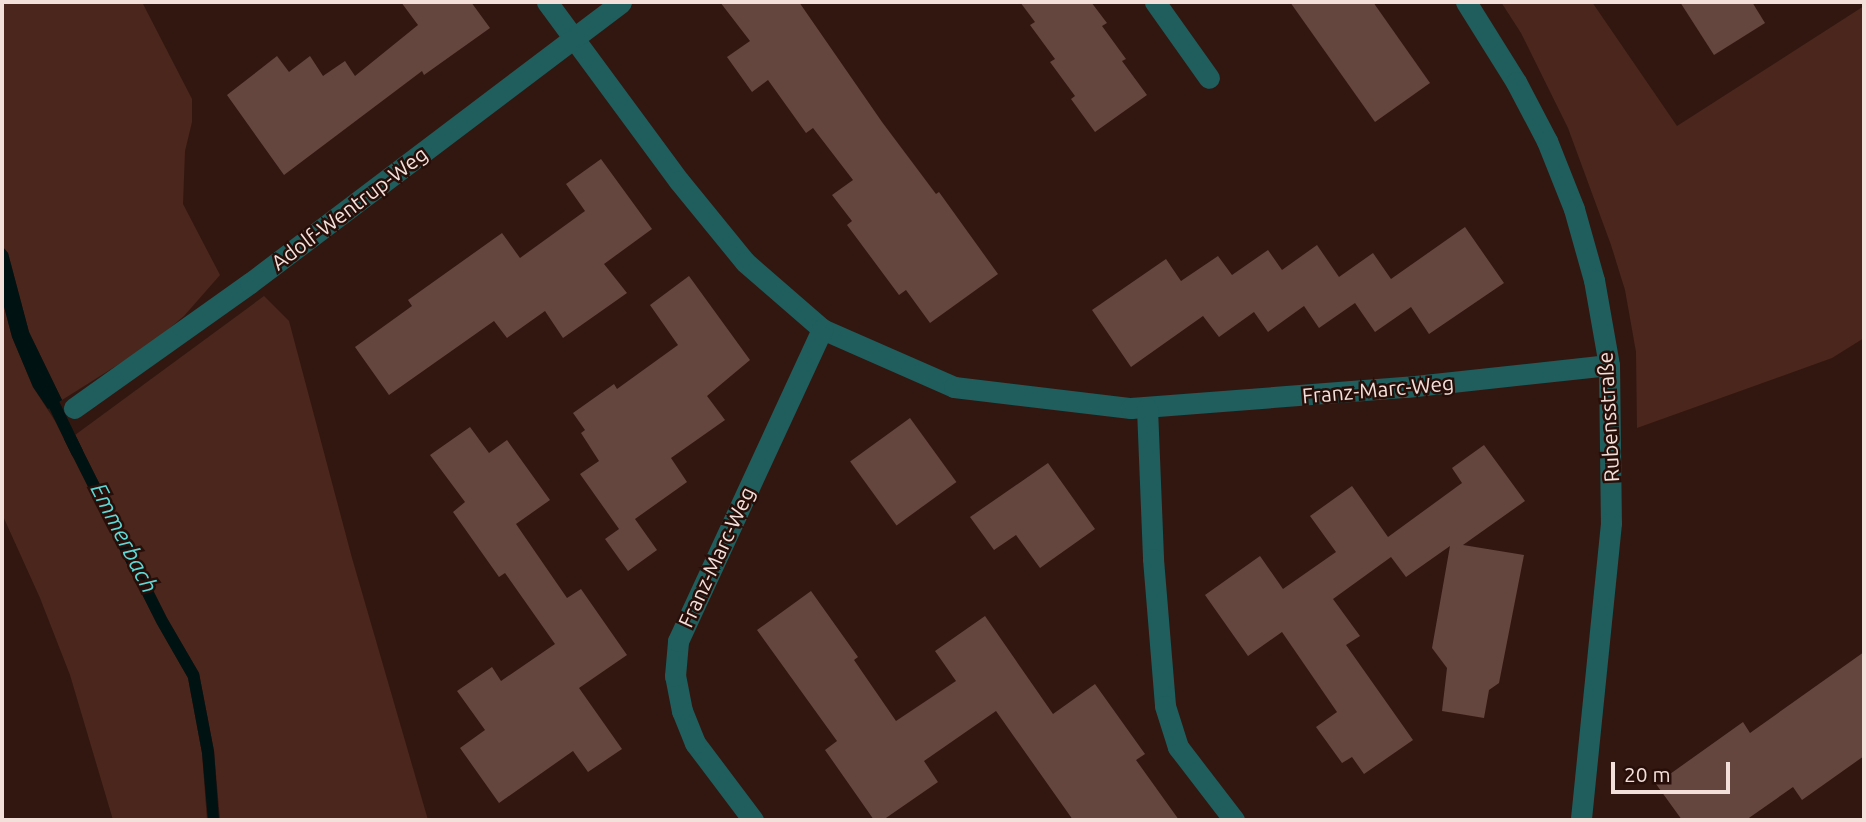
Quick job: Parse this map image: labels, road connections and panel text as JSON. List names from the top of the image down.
{
  "streets": {
    "street": ["Adolf-Wentrup-Weg", "Franz-Marc-Weg", "Rubensstraße"]
  },
  "crossings": [
    ["Adolf-Wentrup-Weg", "Franz-Marc-Weg"],
    ["Franz-Marc-Weg", "Rubensstraße"]
  ],
  "water": ["Emmerbach"],
  "scale_bar": "20 m"
}
